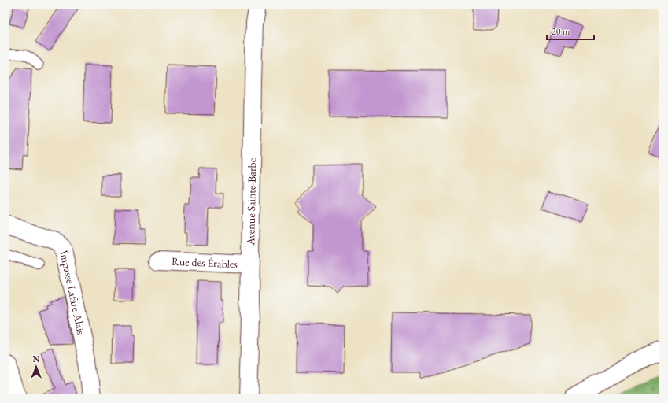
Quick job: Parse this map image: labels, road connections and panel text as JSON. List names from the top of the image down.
{
  "streets": {
    "street": ["Avenue Sainte-Barbe", "Rue des Érables", "Impasse Lafare Alais"]
  },
  "crossings": [
    ["Avenue Sainte-Barbe", "Rue des Érables"]
  ],
  "scale_bar": "20 m",
  "north": "top"
}
